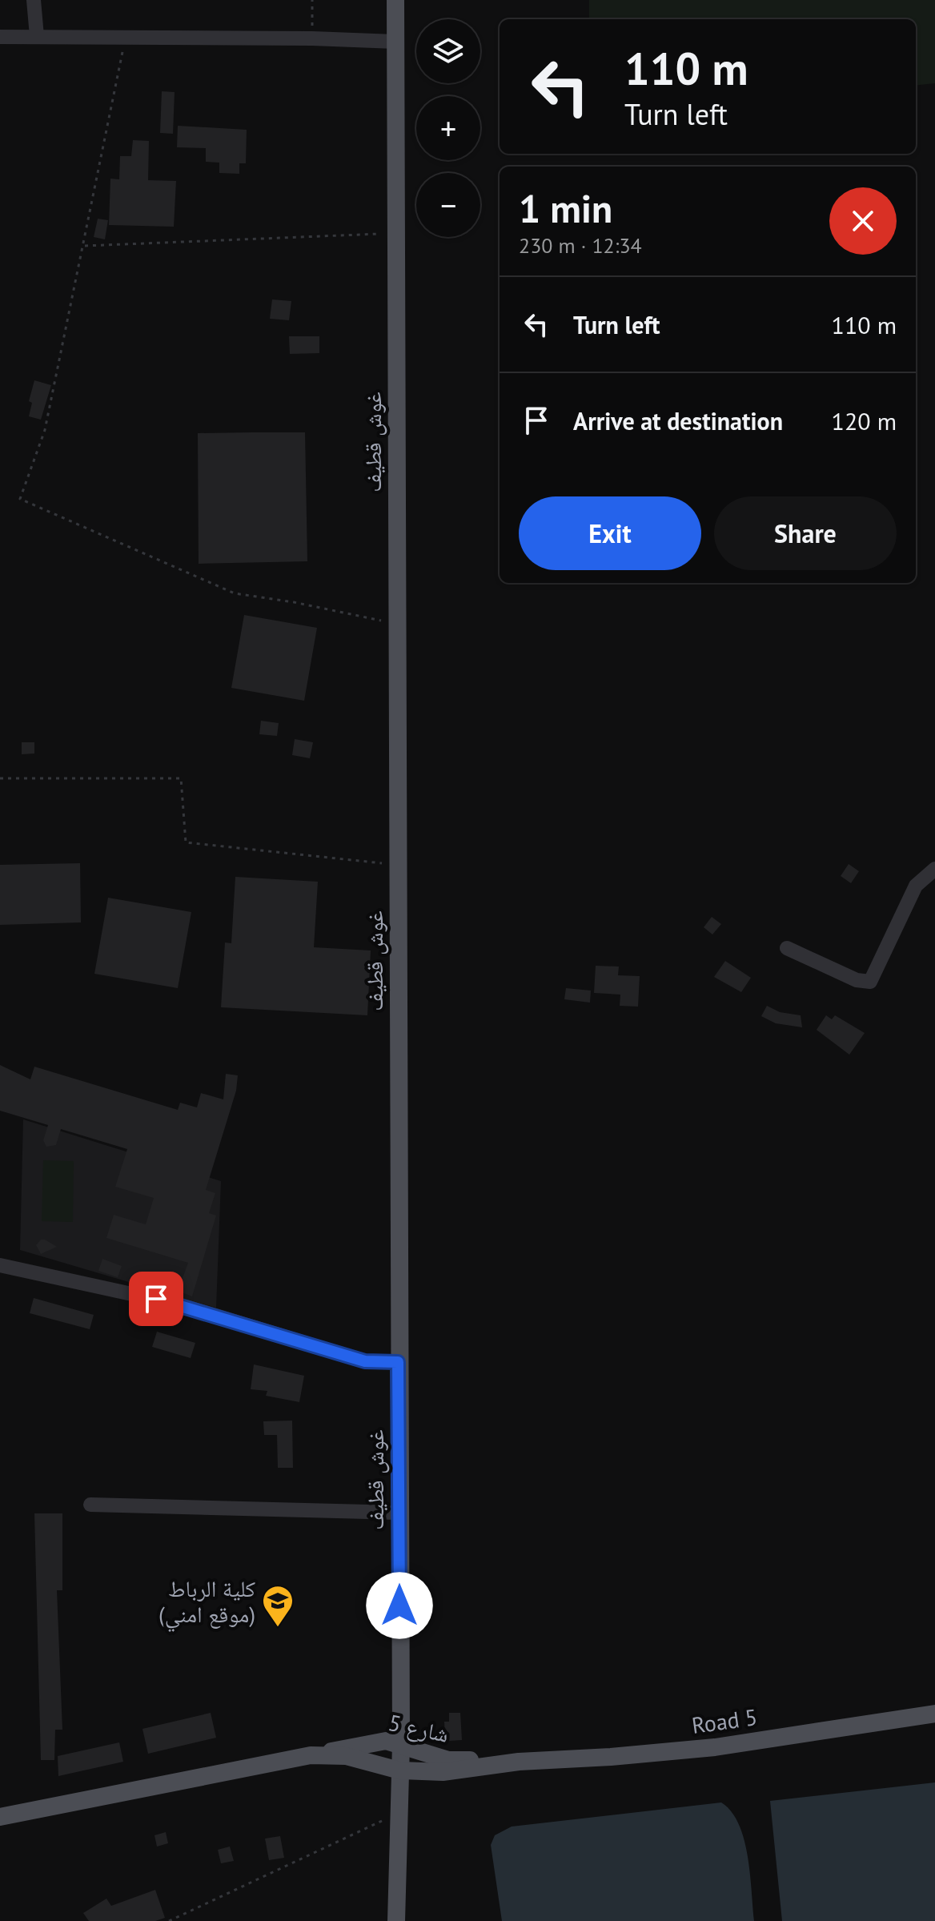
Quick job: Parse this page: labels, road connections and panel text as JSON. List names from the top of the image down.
{
  "streets": {
    "main road": ["غوش قطيف", "Road 5", "شارع 5"]
  },
  "crossings": [
    ["غوش قطيف", "شارع 5"],
    ["Road 5", "شارع 5"]
  ],
  "places": {
    "school or university": ["كلية الرباط (موقع امني)"]
  },
  "page": {
    "map_buttons": ["+", "−"],
    "turn": ["110 m", "Turn left"],
    "heading": ["1 min", "230 m · 12:34"],
    "list": [
      {
        "name": "Turn left",
        "value": "110 m"
      },
      {
        "name": "Arrive at destination",
        "value": "120 m"
      }
    ],
    "buttons": ["Exit", "Share"]
  }
}
